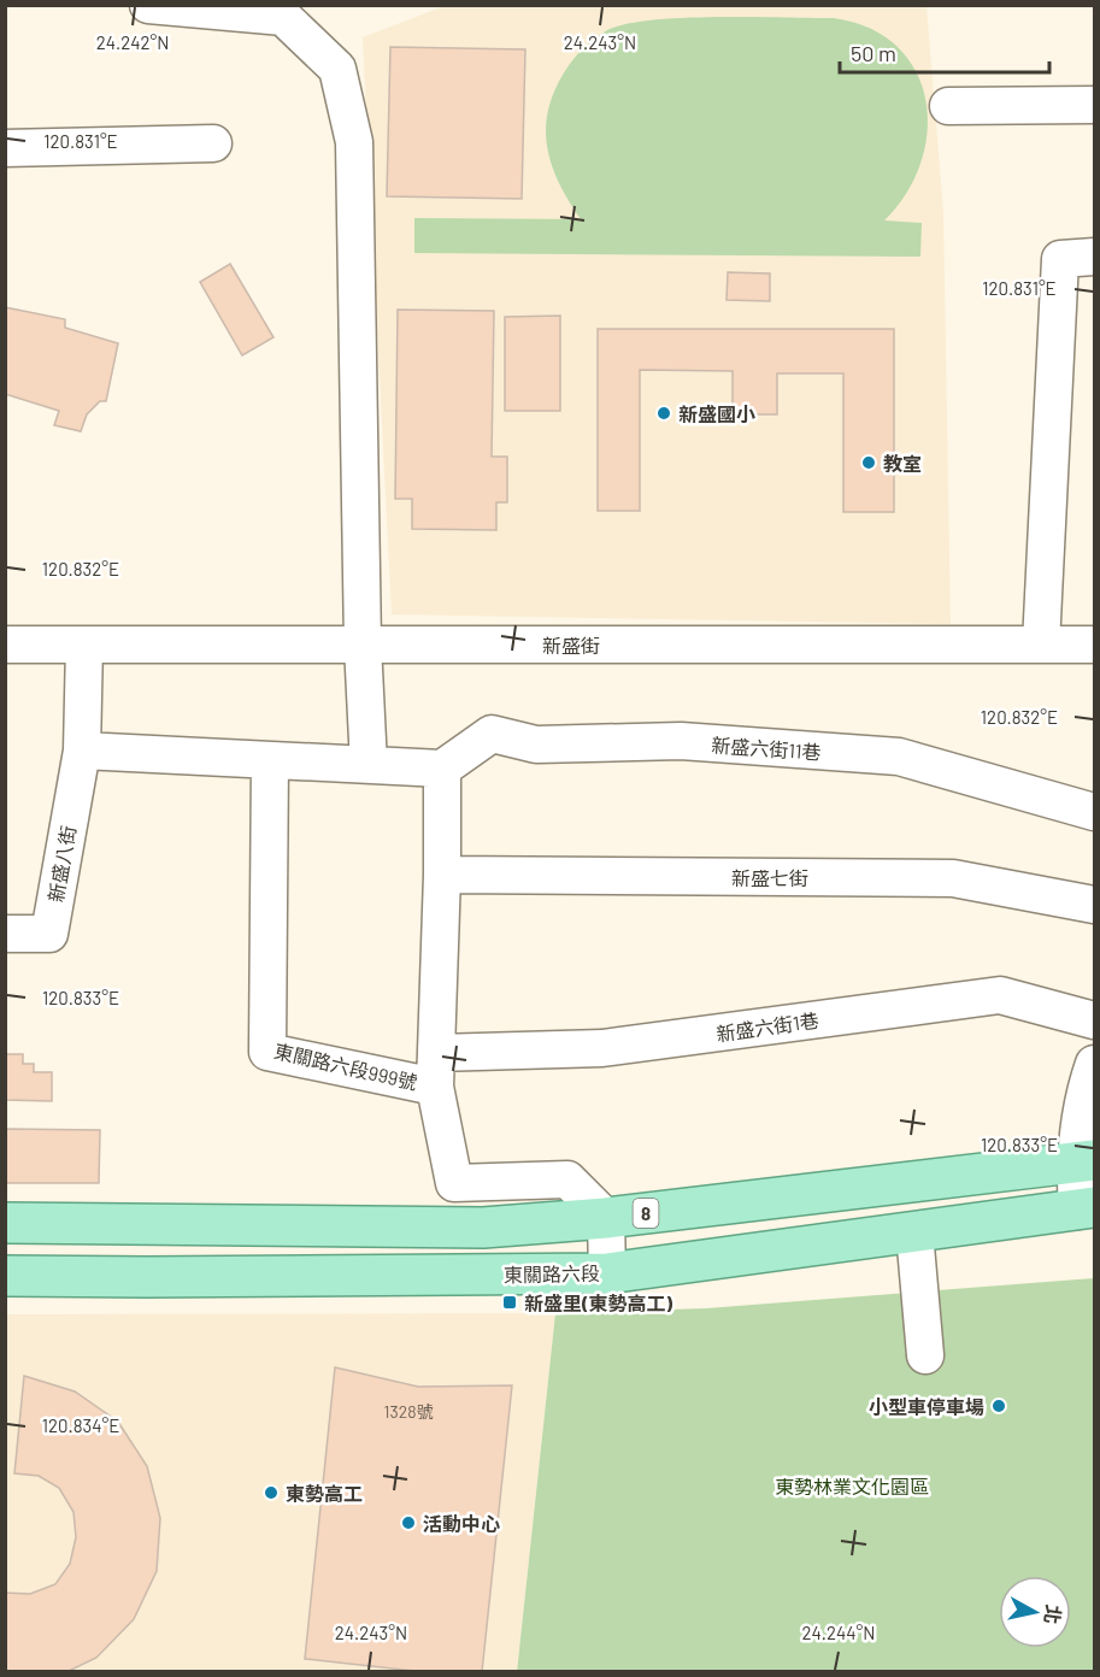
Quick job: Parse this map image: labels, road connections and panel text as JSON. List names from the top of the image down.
{
  "streets": {
    "main road": ["8", "東關路六段"],
    "street": [
      "新盛街",
      "新盛六街11巷",
      "新盛八街",
      "新盛七街",
      "新盛六街1巷",
      "東關路六段999號"
    ]
  },
  "crossings": [
    ["新盛六街1巷", "東關路六段999號"],
    ["東關路六段999號", "8"]
  ],
  "parks": ["東勢林業文化園區"],
  "places": {
    "other": [
      "新盛國小",
      "教室",
      "小型車停車場",
      "東勢高工",
      "活動中心"
    ],
    "transit": ["新盛里(東勢高工)"]
  },
  "house_numbers": ["1328號"],
  "scale_bar": "50 m",
  "north": "right",
  "coordinates": [
    "24.242°N",
    "24.243°N",
    "120.831°E",
    "120.832°E",
    "120.833°E",
    "120.834°E",
    "24.244°N"
  ]
}
